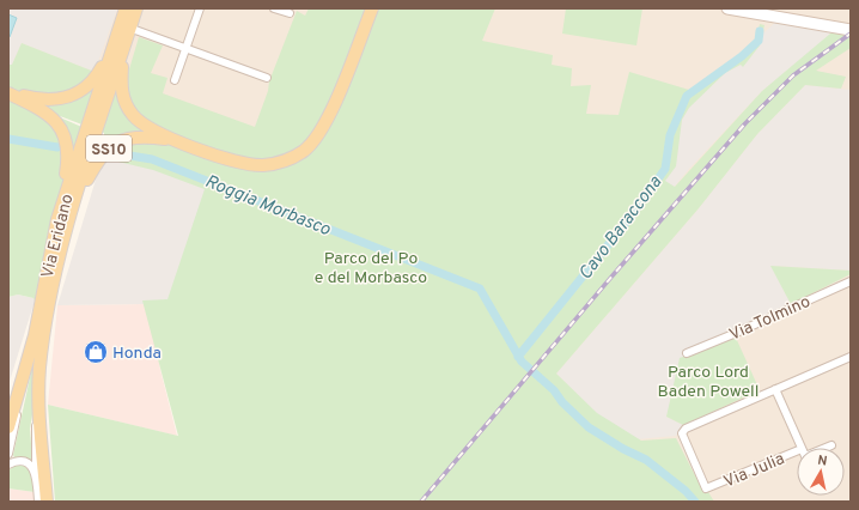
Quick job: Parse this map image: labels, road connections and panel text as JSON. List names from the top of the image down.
{
  "streets": {
    "main road": ["SS10", "Via Eridano"],
    "street": ["Via Tolmino", "Via Julia"]
  },
  "crossings": [
    ["SS10", "Via Eridano"]
  ],
  "water": ["Roggia Morbasco", "Cavo Baraccona"],
  "parks": ["Parco del Po e del Morbasco", "Parco Lord Baden Powell"],
  "places": {
    "shop": ["Honda"]
  },
  "north": "top"
}
